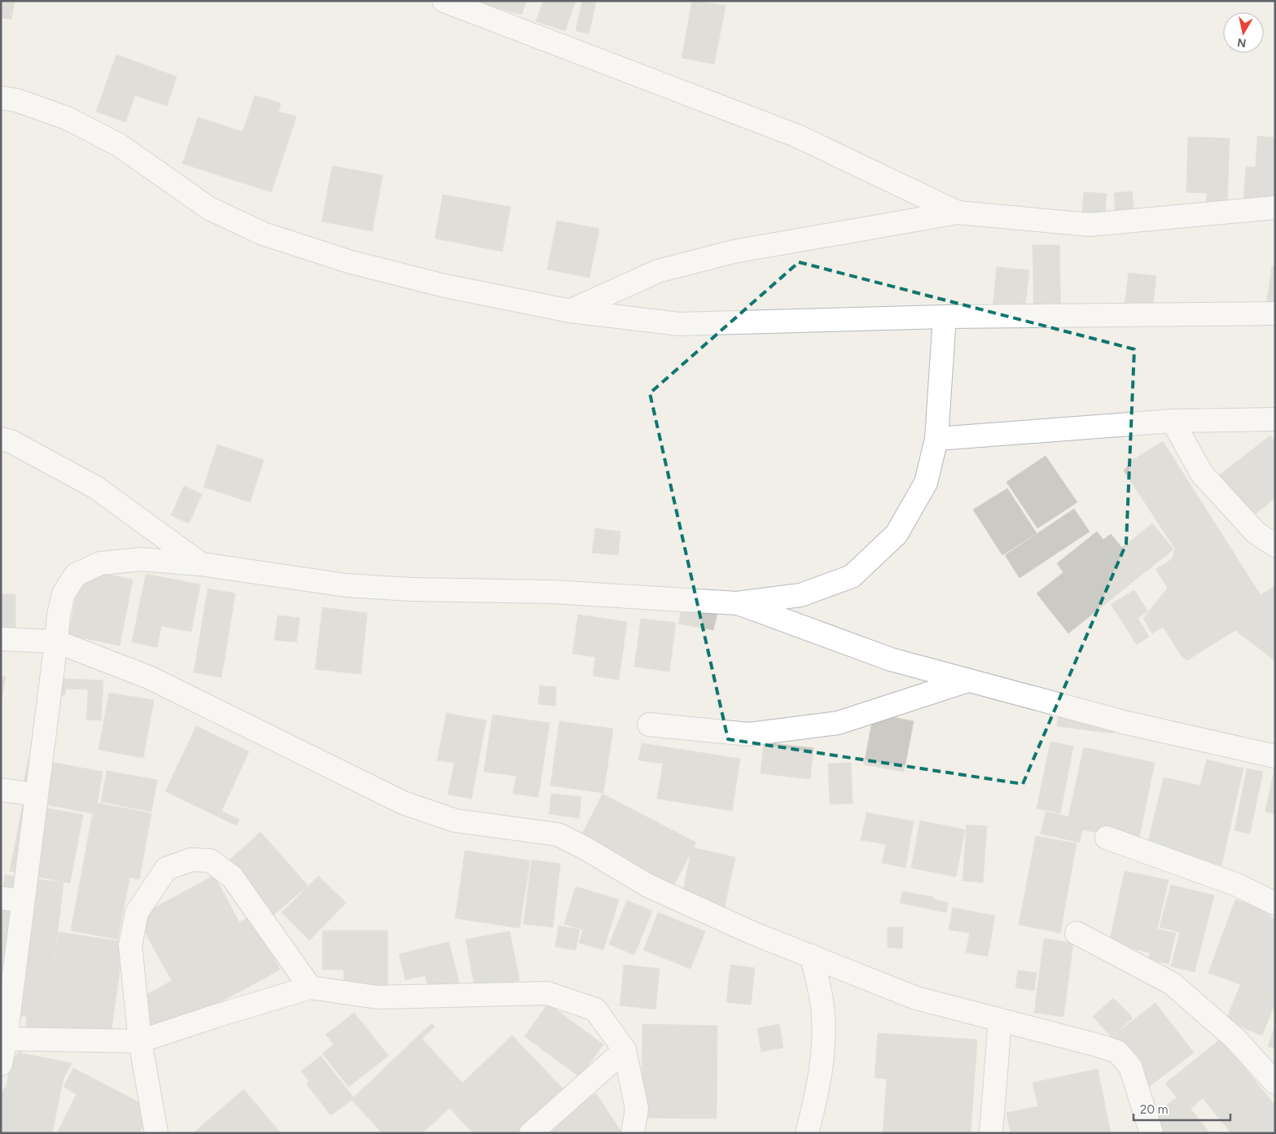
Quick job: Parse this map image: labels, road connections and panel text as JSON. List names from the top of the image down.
{
  "scale_bar": "20 m",
  "north": "bottom"
}
